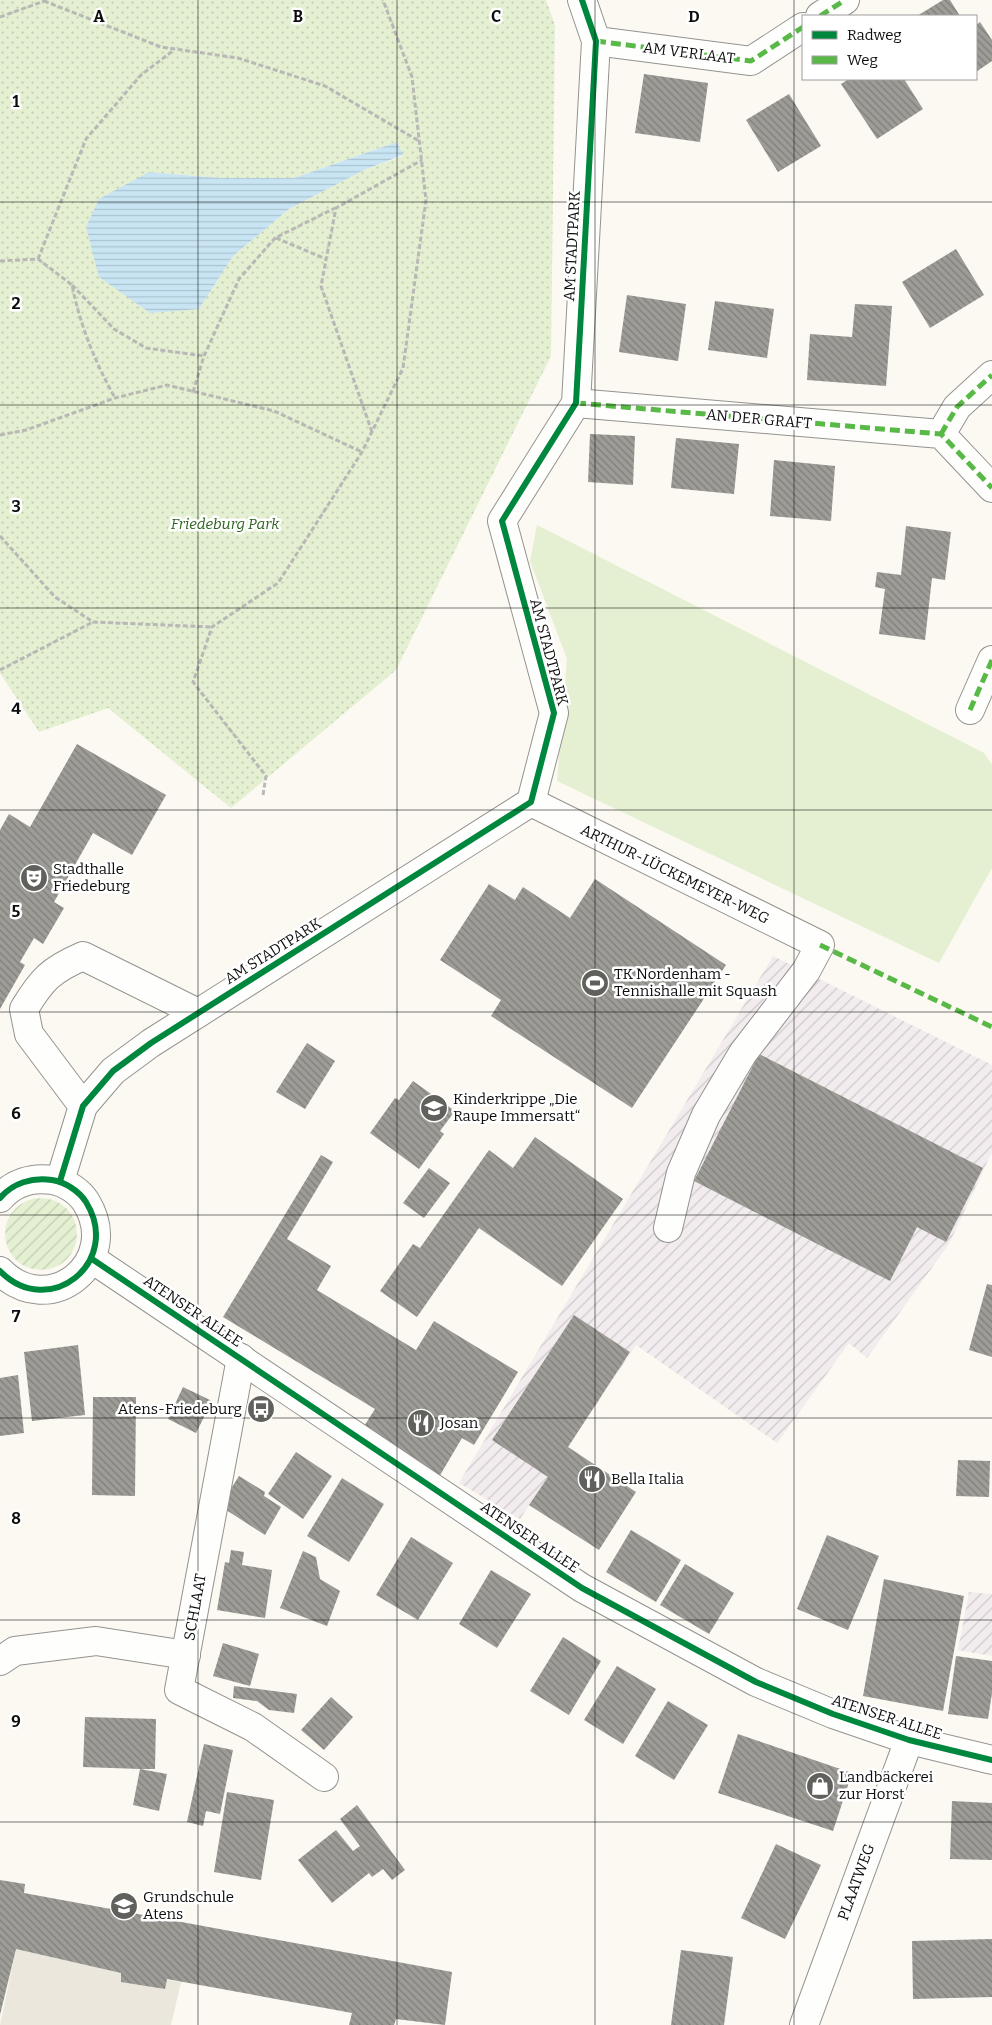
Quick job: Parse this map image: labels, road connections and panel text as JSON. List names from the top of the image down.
{
  "streets": {
    "street": [
      "AM VERLAAT",
      "AM STADTPARK",
      "AN DER GRAFT",
      "ARTHUR-LÜCKEMEYER-WEG",
      "ATENSER ALLEE",
      "SCHLAAT",
      "PLAATWEG"
    ]
  },
  "crossings": [
    ["AM VERLAAT", "AM STADTPARK"],
    ["AM STADTPARK", "AN DER GRAFT"],
    ["AM STADTPARK", "ARTHUR-LÜCKEMEYER-WEG"],
    ["ATENSER ALLEE", "SCHLAAT"],
    ["ATENSER ALLEE", "PLAATWEG"]
  ],
  "parks": ["Friedeburg Park"],
  "places": {
    "theatre": ["Stadthalle Friedeburg"],
    "sports": ["TK Nordenham - Tennishalle mit Squash"],
    "school or university": ["Kinderkrippe „Die Raupe Immersatt“", "Grundschule Atens"],
    "bus stop": ["Atens-Friedeburg"],
    "restaurant": ["Josan", "Bella Italia"],
    "shop": ["Landbäckerei zur Horst"]
  },
  "legend": ["Radweg", "Weg"],
  "grid": {
    "columns": [
      "A",
      "B",
      "C",
      "D"
    ],
    "rows": [
      "1",
      "2",
      "3",
      "4",
      "5",
      "6",
      "7",
      "8",
      "9"
    ]
  }
}
